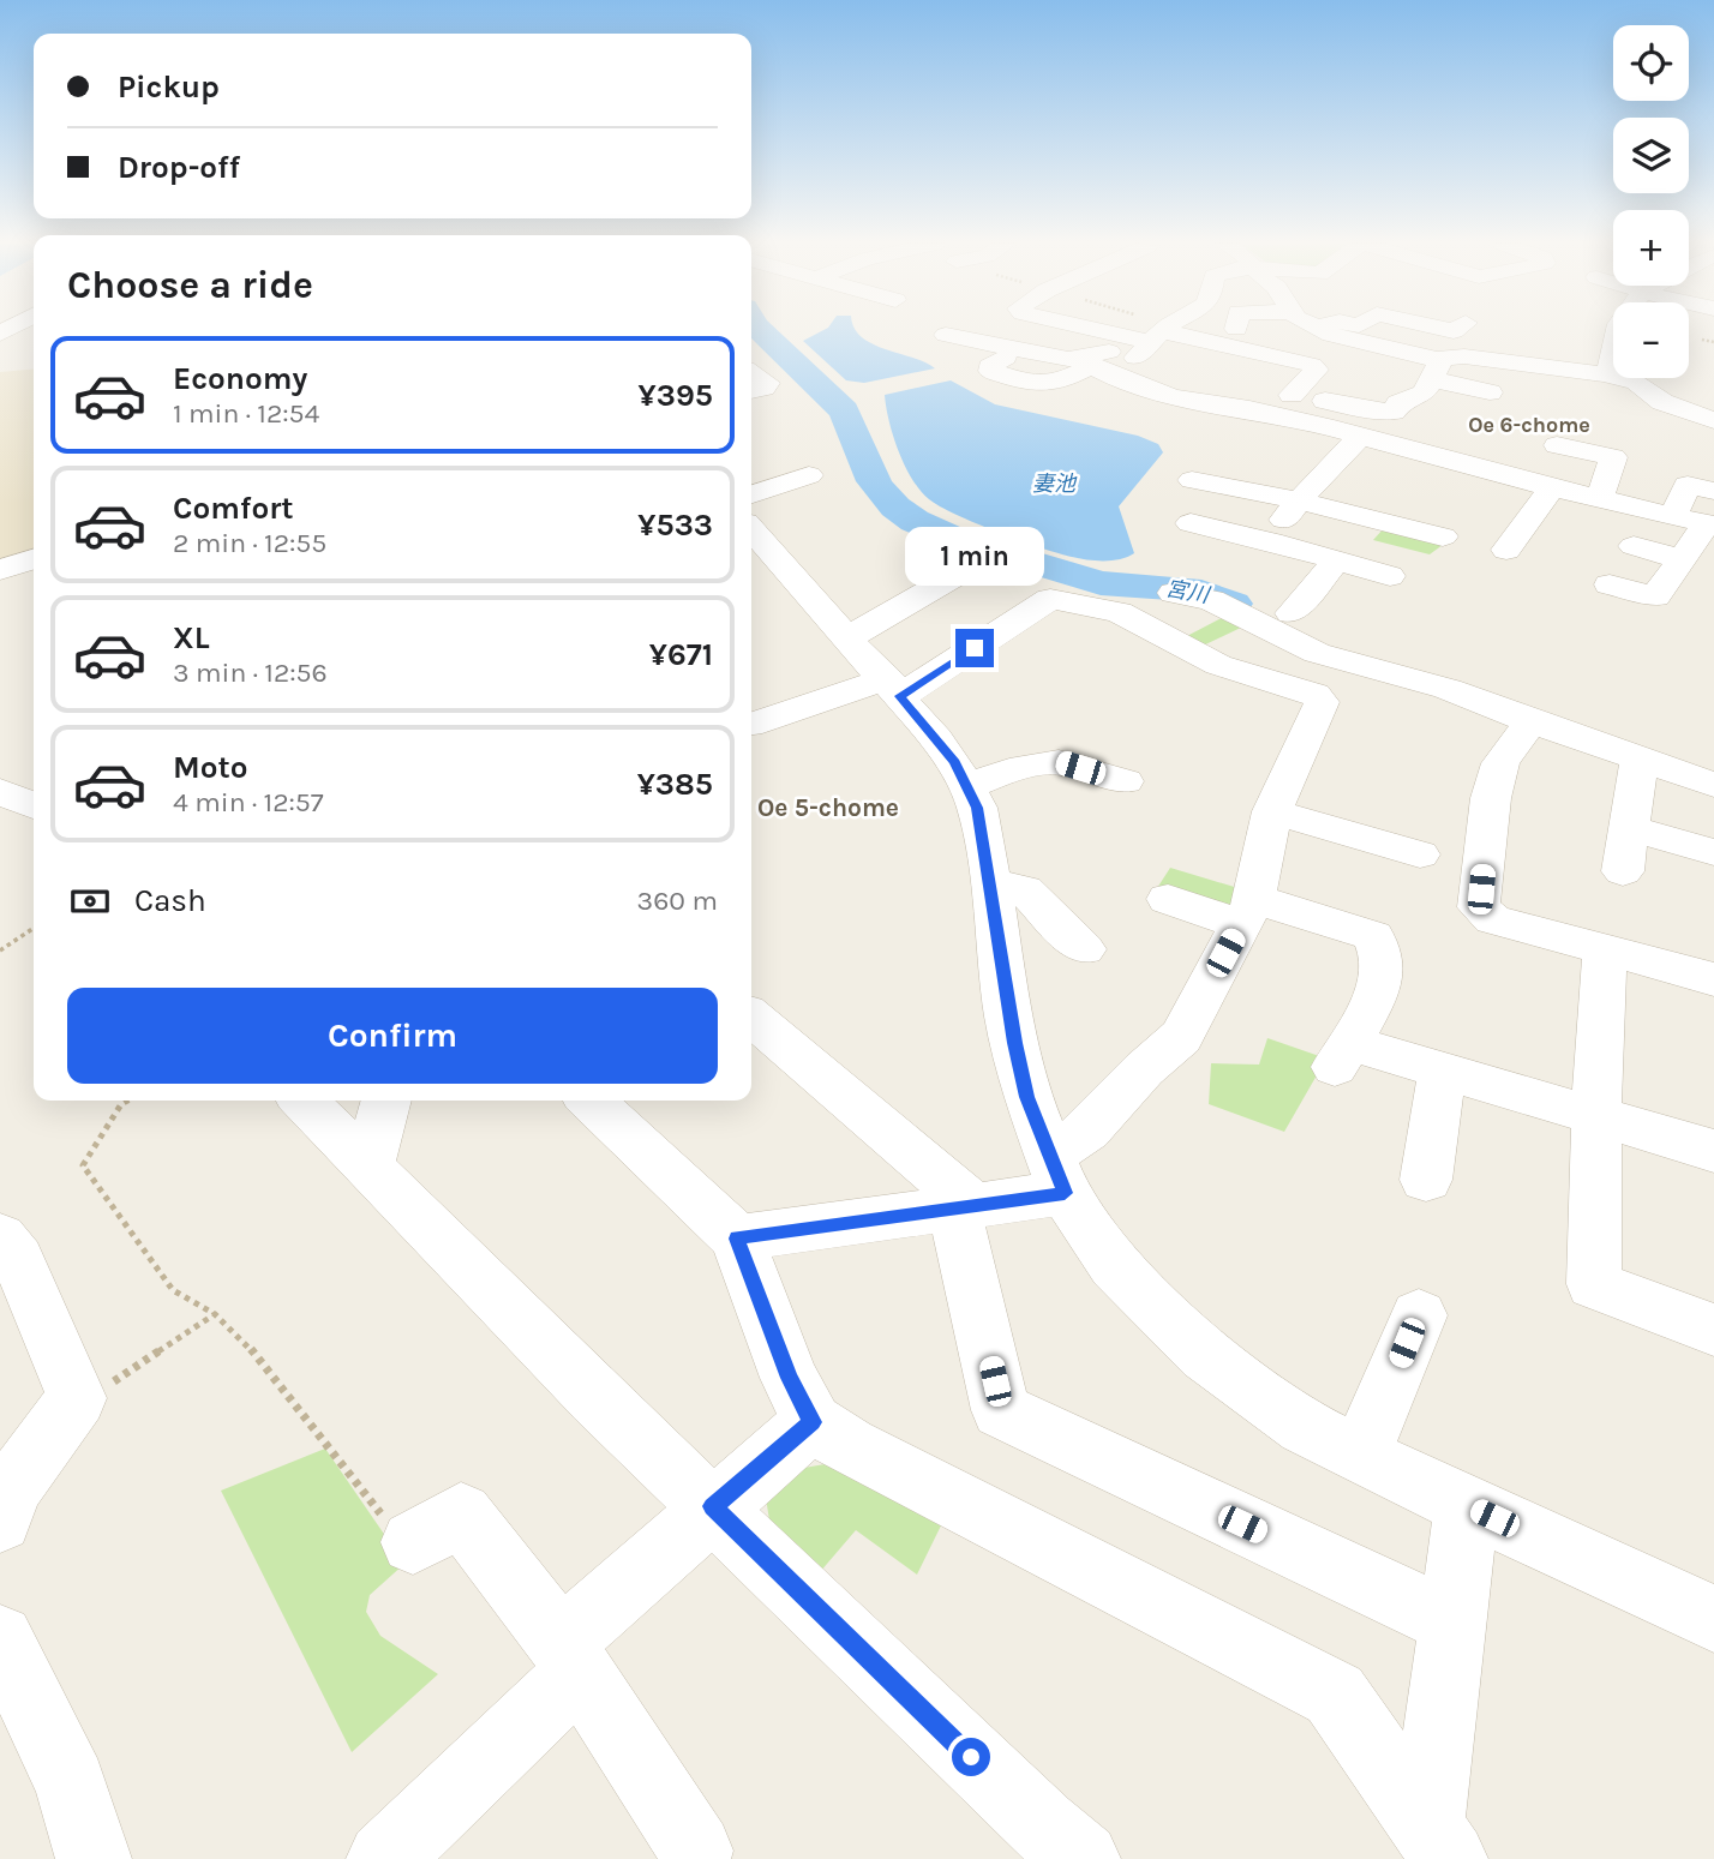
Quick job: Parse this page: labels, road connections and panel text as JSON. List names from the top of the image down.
{
  "districts": ["Oe 6-chome", "Oe 5-chome"],
  "water": ["妻池", "宮川"],
  "page": {
    "map_buttons": ["+", "−"],
    "banner": ["Pickup", "Drop-off"],
    "heading": "Choose a ride",
    "list": [
      {
        "name": "Economy",
        "note": "1 min · 12:54",
        "value": "¥395"
      },
      {
        "name": "Comfort",
        "note": "2 min · 12:55",
        "value": "¥533"
      },
      {
        "name": "XL",
        "note": "3 min · 12:56",
        "value": "¥671"
      },
      {
        "name": "Moto",
        "note": "4 min · 12:57",
        "value": "¥385"
      }
    ],
    "bubble": "1 min",
    "pay": ["Cash", "360 m"],
    "buttons": "Confirm"
  }
}
